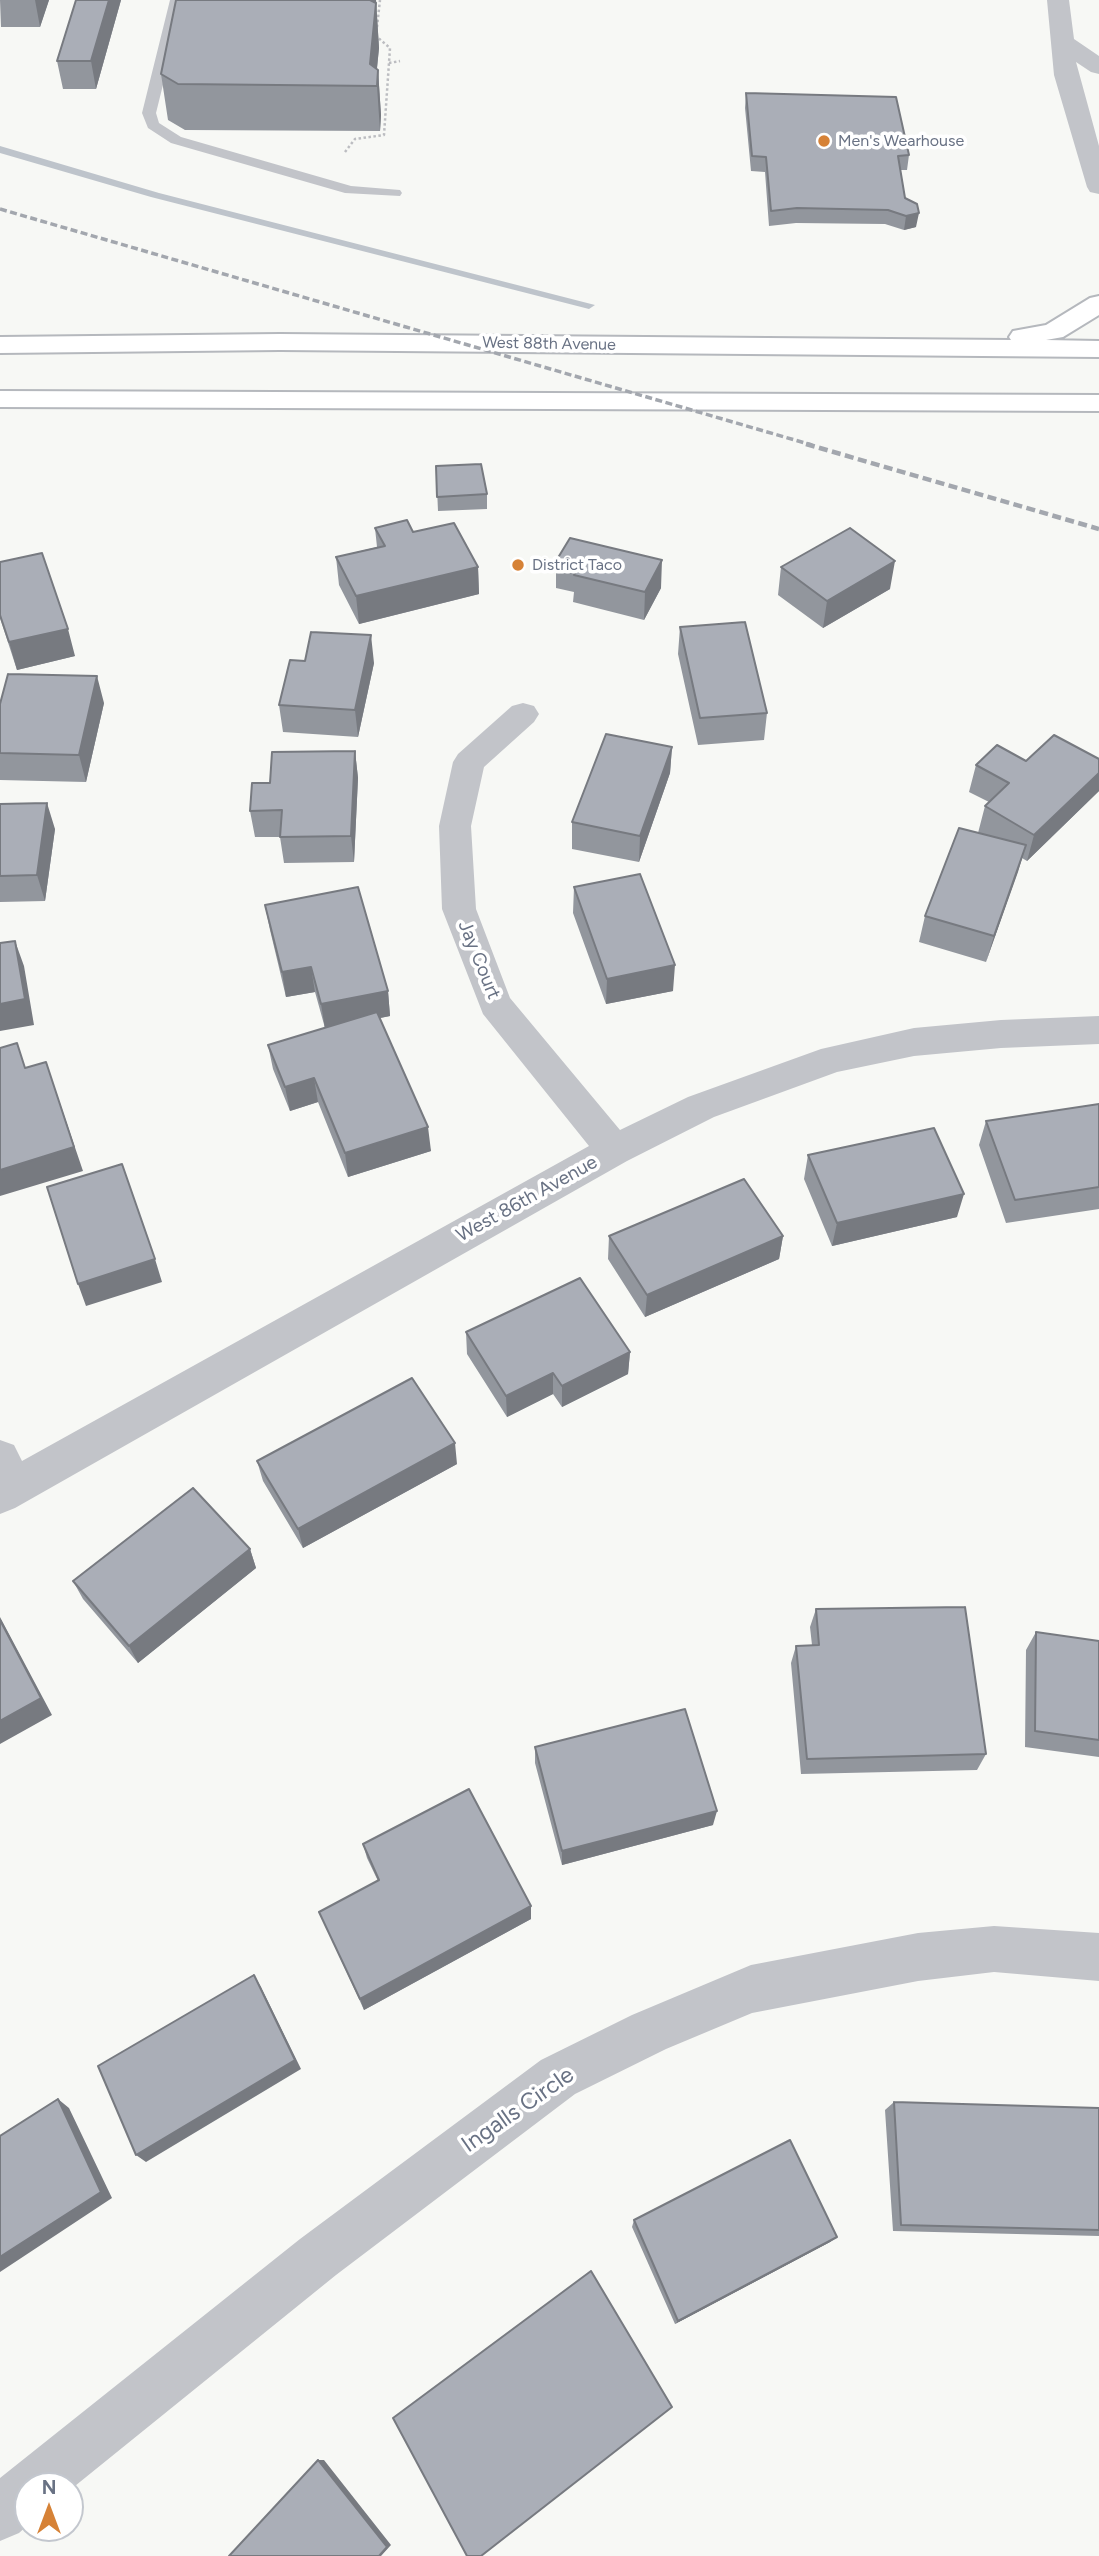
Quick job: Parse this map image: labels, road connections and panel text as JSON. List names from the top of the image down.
{
  "streets": {
    "main road": ["West 88th Avenue"],
    "street": ["Jay Court", "West 86th Avenue", "Ingalls Circle"]
  },
  "crossings": [
    ["Jay Court", "West 86th Avenue"]
  ],
  "places": ["Men's Wearhouse", "District Taco"],
  "north": "top"
}
